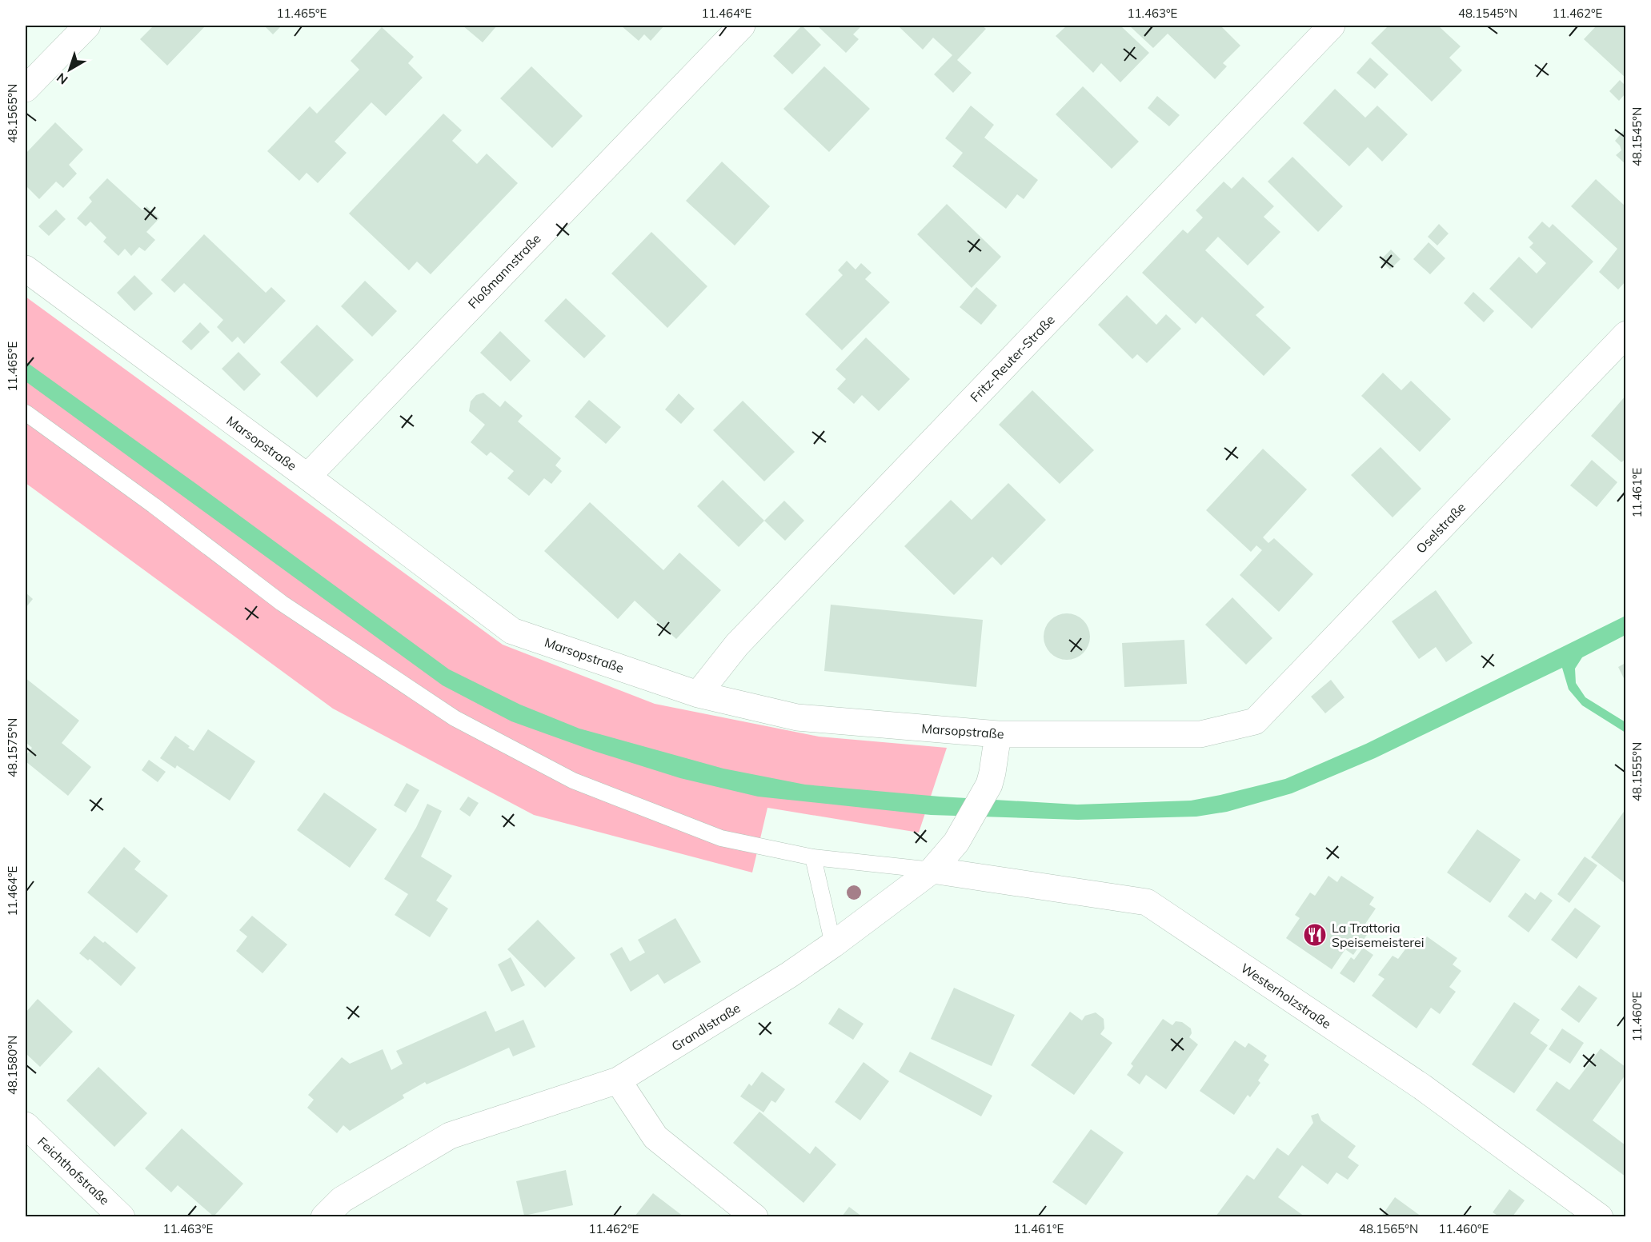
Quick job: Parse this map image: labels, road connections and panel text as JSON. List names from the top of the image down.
{
  "streets": {
    "street": [
      "Floßmannstraße",
      "Fritz-Reuter-Straße",
      "Marsopstraße",
      "Oselstraße",
      "Westerholzstraße",
      "Grandlstraße",
      "Feichthofstraße"
    ]
  },
  "crossings": [
    ["Floßmannstraße", "Marsopstraße"],
    ["Fritz-Reuter-Straße", "Marsopstraße"],
    ["Marsopstraße", "Oselstraße"],
    ["Marsopstraße", "Grandlstraße"],
    ["Westerholzstraße", "Grandlstraße"]
  ],
  "places": {
    "restaurant": ["La Trattoria Speisemeisterei"]
  },
  "north": "bottom left",
  "coordinates": [
    "11.465°E",
    "11.464°E",
    "11.463°E",
    "48.1545°N",
    "11.462°E",
    "48.1565°N",
    "11.461°E",
    "48.1575°N",
    "48.1555°N",
    "11.460°E",
    "48.1580°N"
  ]
}
